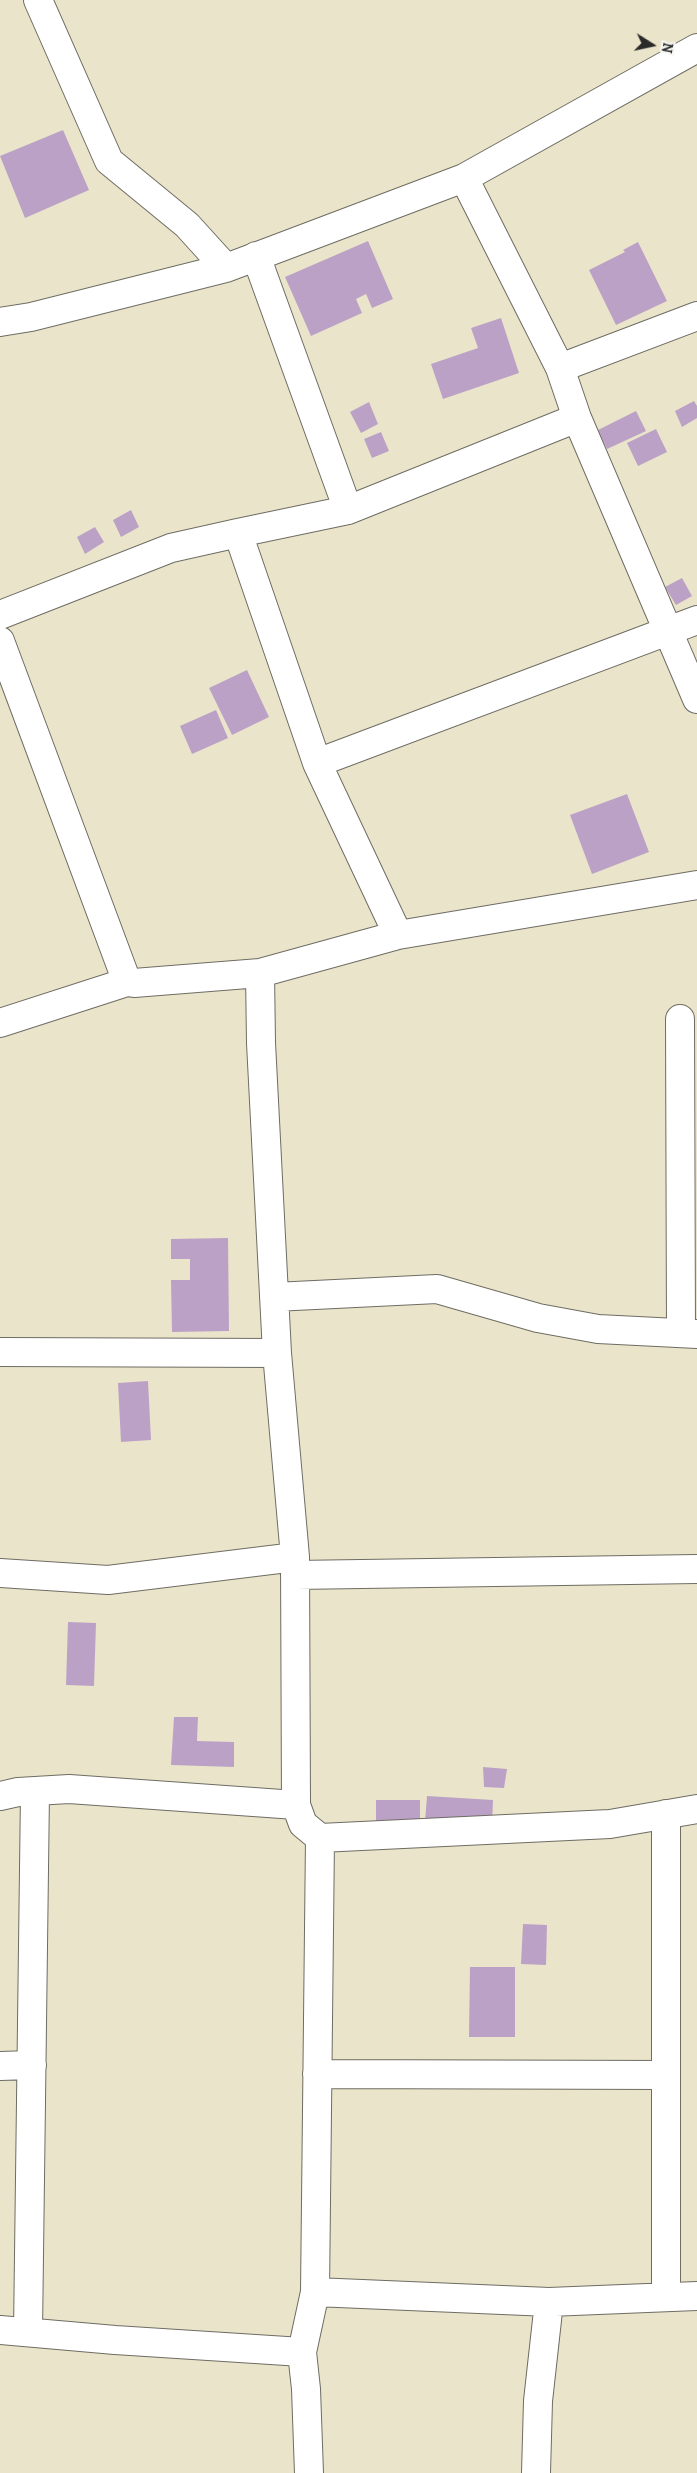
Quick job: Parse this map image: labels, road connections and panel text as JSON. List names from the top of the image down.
{
  "north": "right"
}
